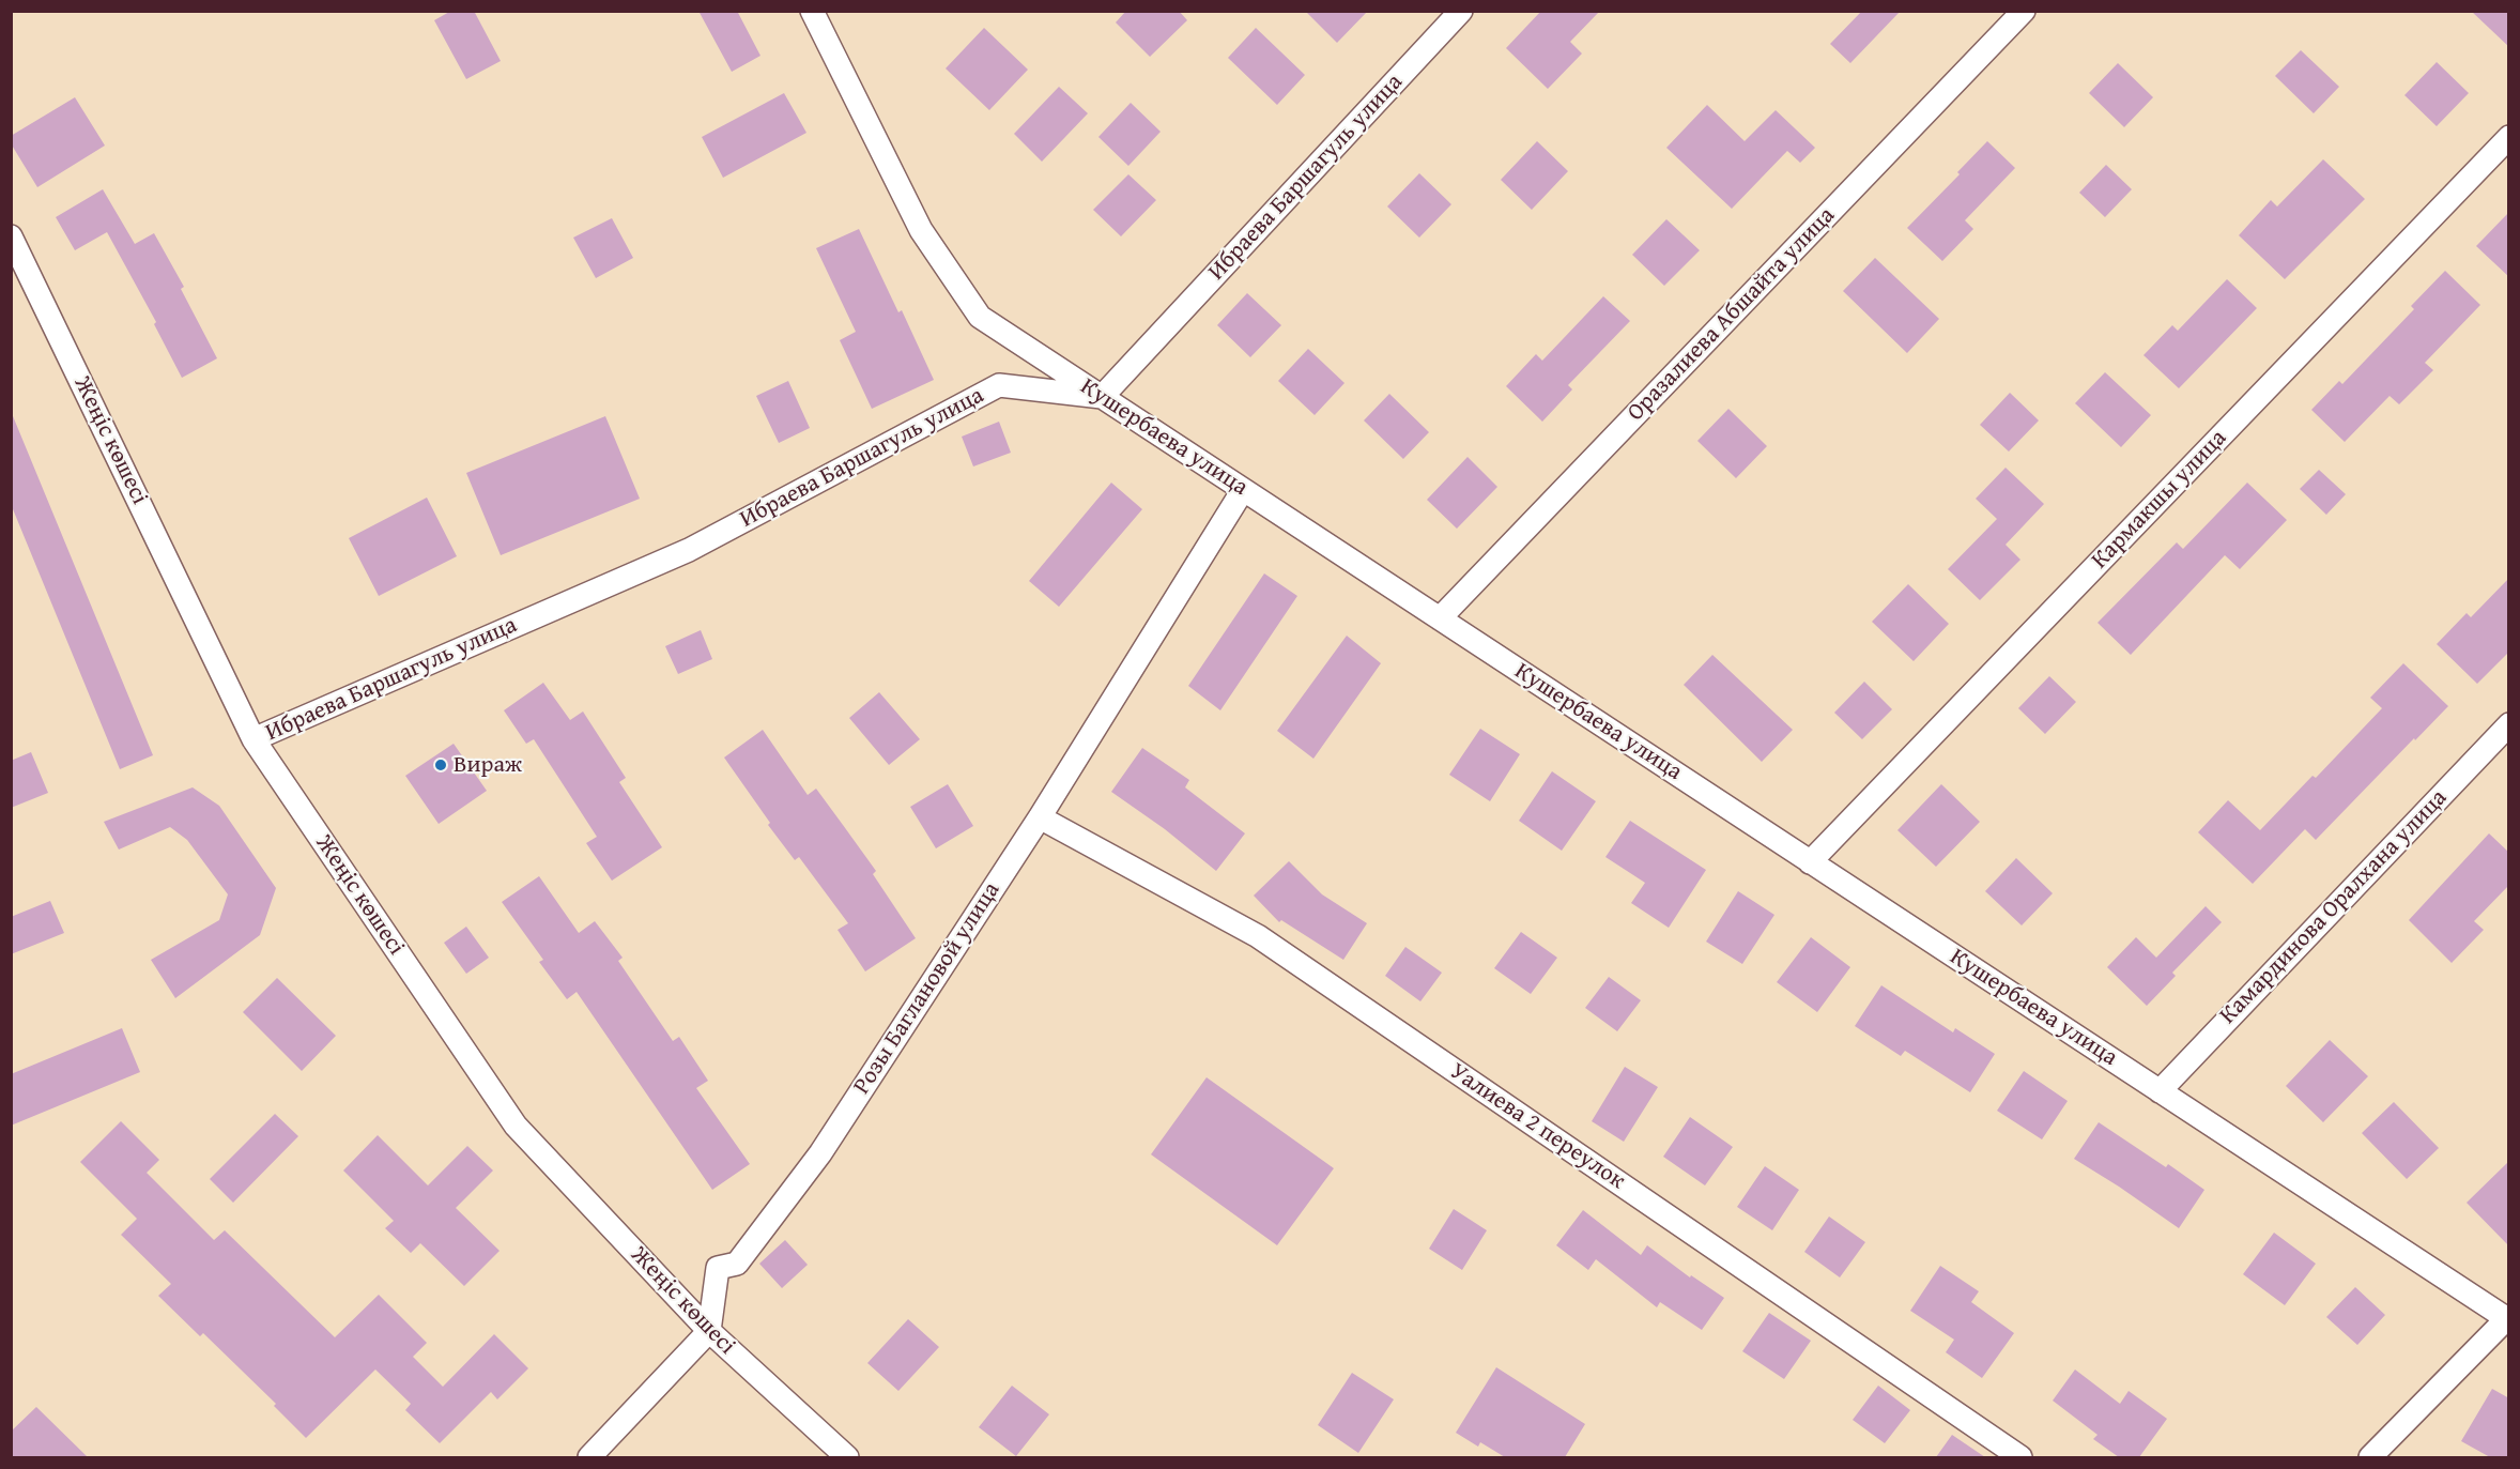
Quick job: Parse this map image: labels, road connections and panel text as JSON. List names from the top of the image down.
{
  "streets": {
    "street": [
      "Ибраева Баршагуль улица",
      "Оразалиева Абшайта улица",
      "Кушербаева улица",
      "Жеңіс көшесі",
      "Кармакшы улица",
      "Камардинова Оралхана улица",
      "Розы Баглановой улица",
      "Уалиева 2 переулок"
    ]
  },
  "crossings": [
    ["Ибраева Баршагуль улица", "Кушербаева улица"],
    ["Ибраева Баршагуль улица", "Жеңіс көшесі"],
    ["Оразалиева Абшайта улица", "Кушербаева улица"],
    ["Кушербаева улица", "Кармакшы улица"],
    ["Кушербаева улица", "Камардинова Оралхана улица"],
    ["Кушербаева улица", "Розы Баглановой улица"],
    ["Жеңіс көшесі", "Розы Баглановой улица"],
    ["Розы Баглановой улица", "Уалиева 2 переулок"]
  ],
  "places": ["Вираж"]
}
